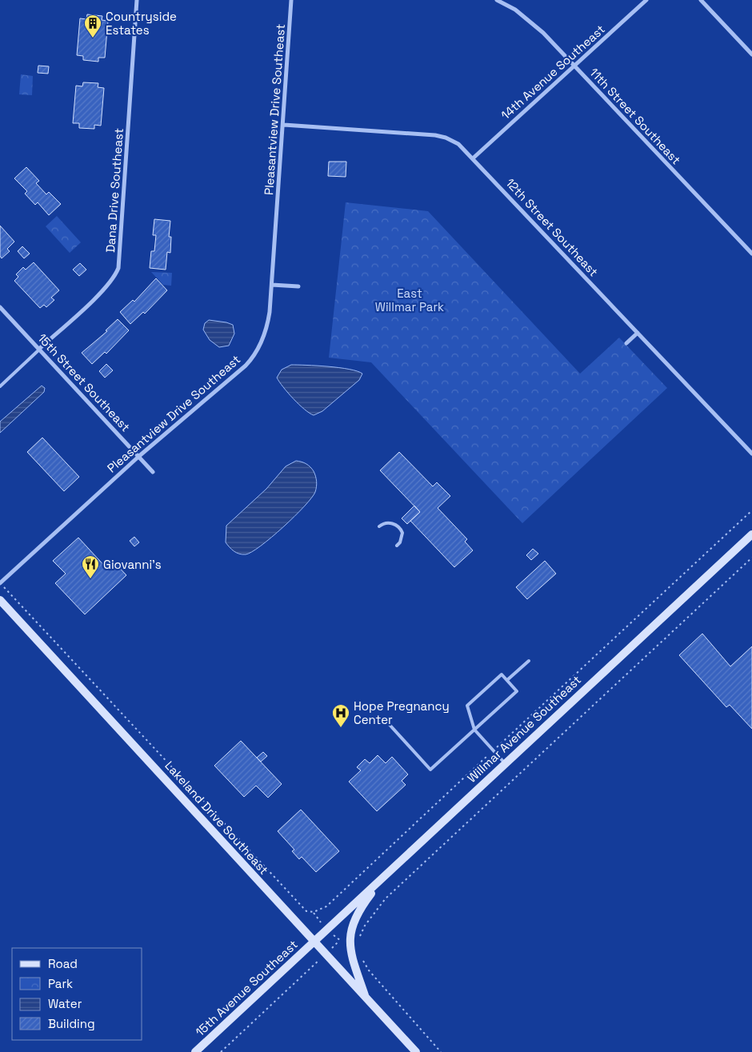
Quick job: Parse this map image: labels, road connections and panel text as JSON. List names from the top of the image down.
{
  "streets": {
    "main road": ["Willmar Avenue Southeast", "Lakeland Drive Southeast", "15th Avenue Southeast"],
    "street": [
      "14th Avenue Southeast",
      "Pleasantview Drive Southeast",
      "11th Street Southeast",
      "Dana Drive Southeast",
      "12th Street Southeast",
      "15th Street Southeast"
    ]
  },
  "crossings": [
    ["14th Avenue Southeast", "11th Street Southeast"],
    ["14th Avenue Southeast", "12th Street Southeast"],
    ["Pleasantview Drive Southeast", "12th Street Southeast"],
    ["Pleasantview Drive Southeast", "15th Street Southeast"],
    ["Dana Drive Southeast", "15th Street Southeast"],
    ["Willmar Avenue Southeast", "Lakeland Drive Southeast"],
    ["Willmar Avenue Southeast", "15th Avenue Southeast"],
    ["Lakeland Drive Southeast", "15th Avenue Southeast"]
  ],
  "parks": ["East Willmar Park"],
  "places": {
    "building": ["Countryside Estates"],
    "restaurant": ["Giovanni's"],
    "hospital": ["Hope Pregnancy Center"]
  },
  "legend": [
    "Road",
    "Park",
    "Water",
    "Building"
  ]
}
